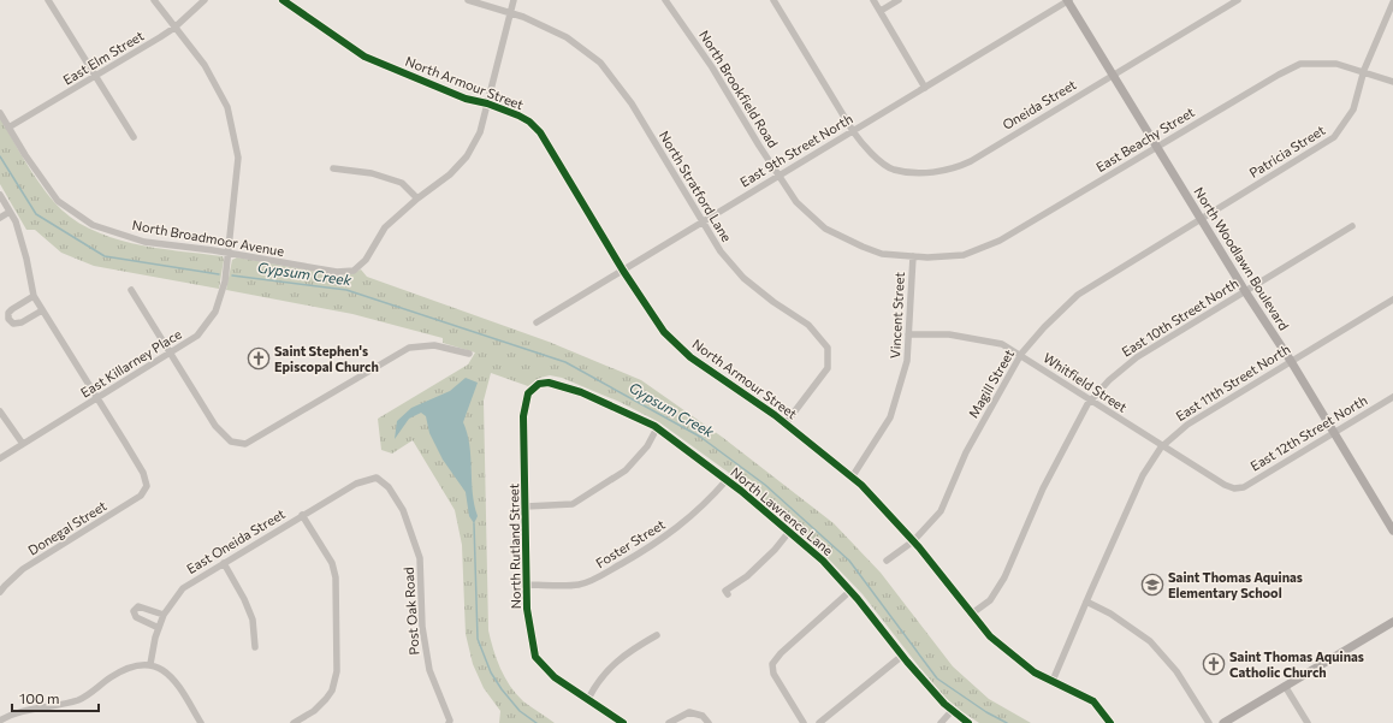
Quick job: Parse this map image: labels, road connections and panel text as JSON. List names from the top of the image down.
{
  "streets": {
    "main road": ["North Woodlawn Boulevard"],
    "street": [
      "East Elm Street",
      "North Armour Street",
      "North Brookfield Road",
      "Oneida Street",
      "East Beachy Street",
      "East 9th Street North",
      "Patricia Street",
      "North Stratford Lane",
      "North Broadmoor Avenue",
      "Vincent Street",
      "East 10th Street North",
      "East Killarney Place",
      "Whitfield Street",
      "East 11th Street North",
      "Magill Street",
      "East 12th Street North",
      "North Lawrence Lane",
      "Donegal Street",
      "East Oneida Street",
      "Foster Street",
      "North Rutland Street",
      "Post Oak Road"
    ]
  },
  "crossings": [
    ["East Elm Street", "North Broadmoor Avenue"],
    ["North Armour Street", "East 9th Street North"],
    ["North Armour Street", "North Stratford Lane"],
    ["North Armour Street", "Vincent Street"],
    ["North Armour Street", "East 10th Street North"],
    ["North Armour Street", "East 11th Street North"],
    ["North Armour Street", "Magill Street"],
    ["North Brookfield Road", "East Beachy Street"],
    ["North Brookfield Road", "East 9th Street North"],
    ["North Brookfield Road", "Vincent Street"],
    ["Oneida Street", "East 9th Street North"],
    ["Oneida Street", "North Woodlawn Boulevard"],
    ["East Beachy Street", "Patricia Street"],
    ["East Beachy Street", "North Woodlawn Boulevard"],
    ["East Beachy Street", "Vincent Street"],
    ["East 9th Street North", "North Stratford Lane"],
    ["East 9th Street North", "North Woodlawn Boulevard"],
    ["Patricia Street", "North Woodlawn Boulevard"],
    ["Patricia Street", "Magill Street"],
    ["North Broadmoor Avenue", "East Killarney Place"],
    ["North Woodlawn Boulevard", "East 10th Street North"],
    ["North Woodlawn Boulevard", "East 11th Street North"],
    ["North Woodlawn Boulevard", "Magill Street"],
    ["North Woodlawn Boulevard", "East 12th Street North"],
    ["Vincent Street", "Whitfield Street"],
    ["East 10th Street North", "Whitfield Street"],
    ["East Killarney Place", "Donegal Street"],
    ["Whitfield Street", "East 11th Street North"],
    ["Whitfield Street", "Magill Street"],
    ["Whitfield Street", "East 12th Street North"],
    ["North Lawrence Lane", "Foster Street"],
    ["North Lawrence Lane", "North Rutland Street"],
    ["East Oneida Street", "Post Oak Road"],
    ["Foster Street", "North Rutland Street"]
  ],
  "water": ["Gypsum Creek"],
  "places": {
    "church": ["Saint Stephen's Episcopal Church", "Saint Thomas Aquinas Catholic Church"],
    "school or university": ["Saint Thomas Aquinas Elementary School"]
  },
  "scale_bar": "100 m"
}
